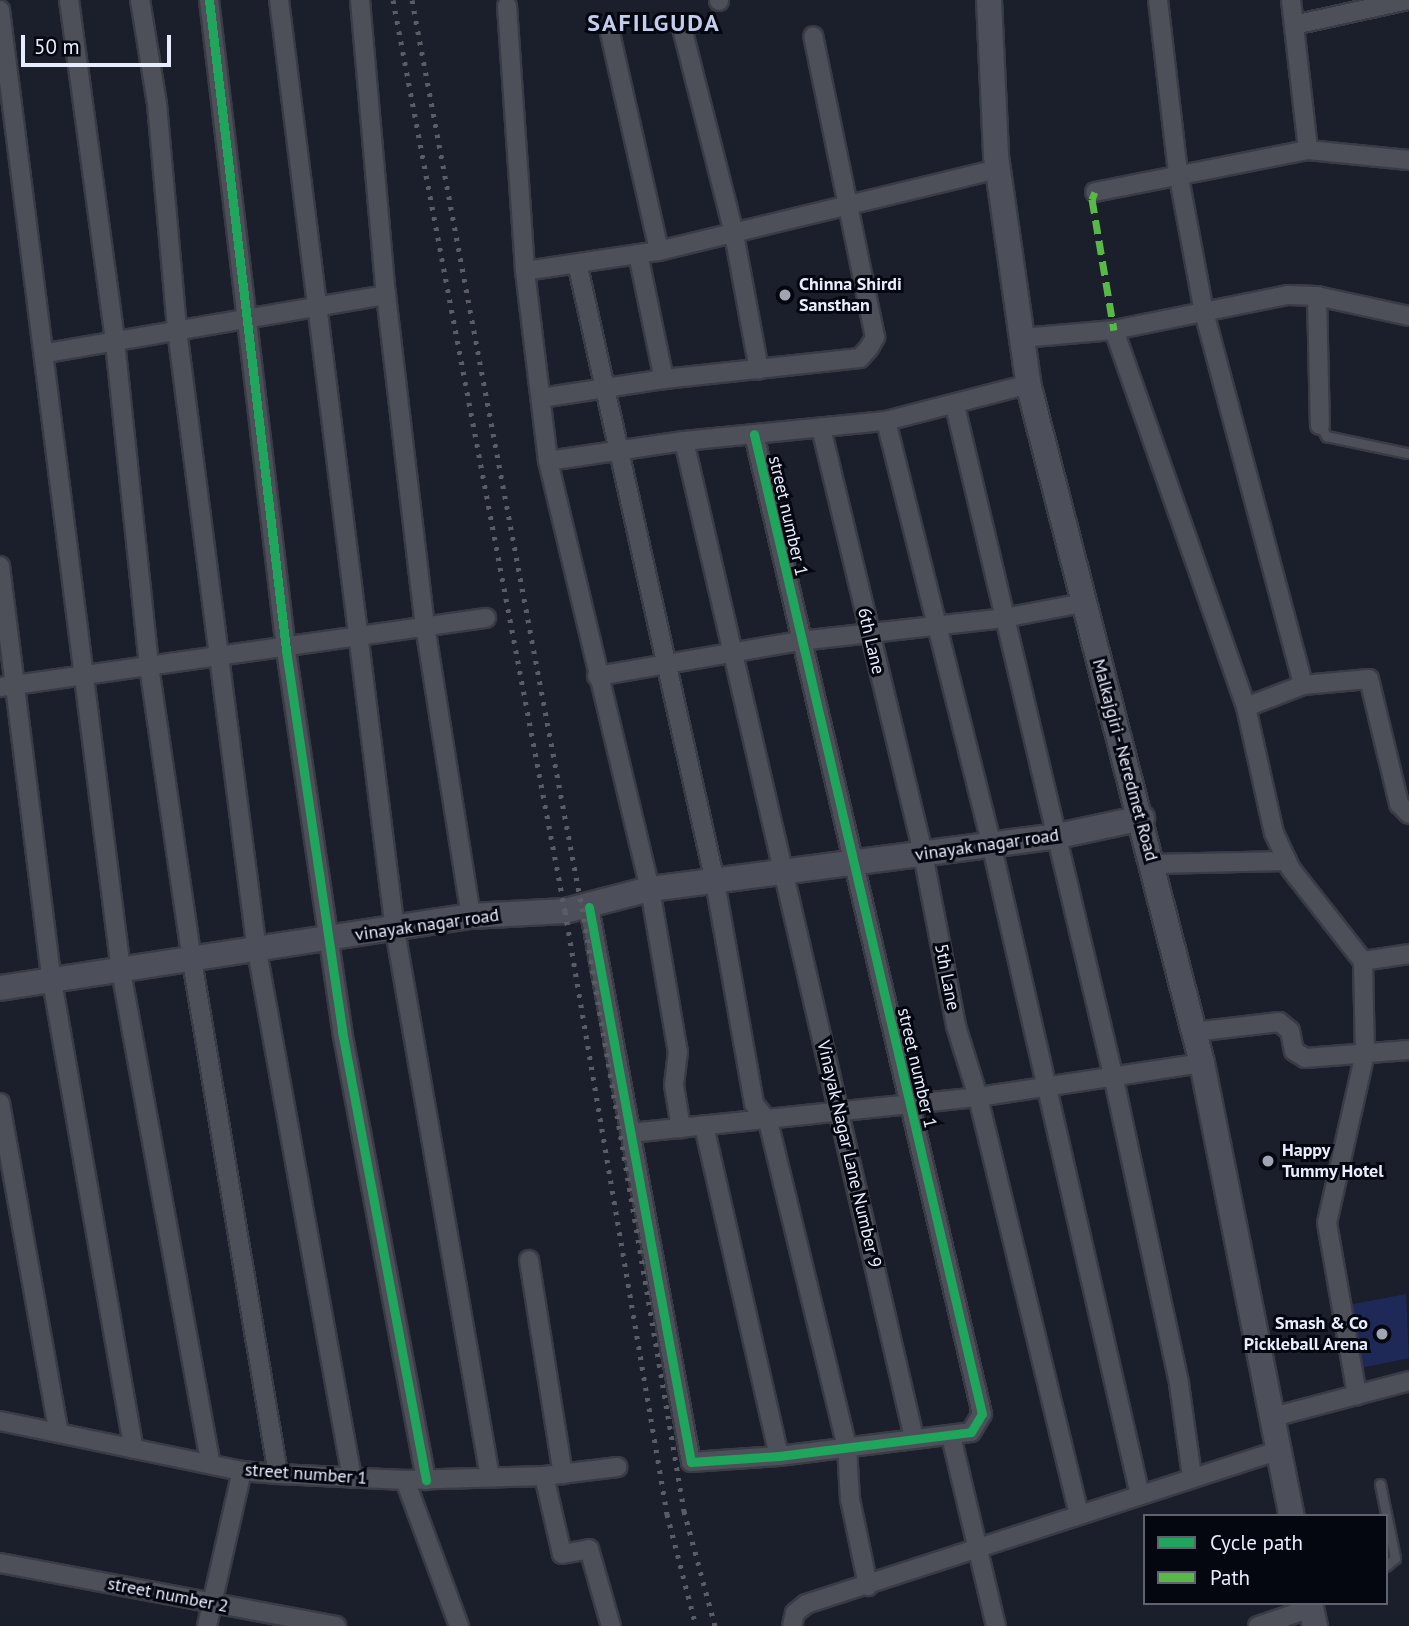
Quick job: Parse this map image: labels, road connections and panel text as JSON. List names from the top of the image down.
{
  "streets": {
    "main road": ["Malkajgiri - Neredmet Road", "vinayak nagar road"],
    "street": [
      "street number 1",
      "6th Lane",
      "5th Lane",
      "Vinayak Nagar Lane Number 9",
      "street number 2"
    ]
  },
  "crossings": [
    ["street number 1", "vinayak nagar road"],
    ["street number 1", "Vinayak Nagar Lane Number 9"],
    ["6th Lane", "vinayak nagar road"],
    ["6th Lane", "5th Lane"],
    ["Malkajgiri - Neredmet Road", "vinayak nagar road"],
    ["vinayak nagar road", "5th Lane"],
    ["vinayak nagar road", "Vinayak Nagar Lane Number 9"]
  ],
  "districts": ["SAFILGUDA"],
  "places": ["Chinna Shirdi Sansthan", "Happy Tummy Hotel", "Smash & Co Pickleball Arena"],
  "legend": ["Cycle path", "Path"],
  "scale_bar": "50 m"
}
